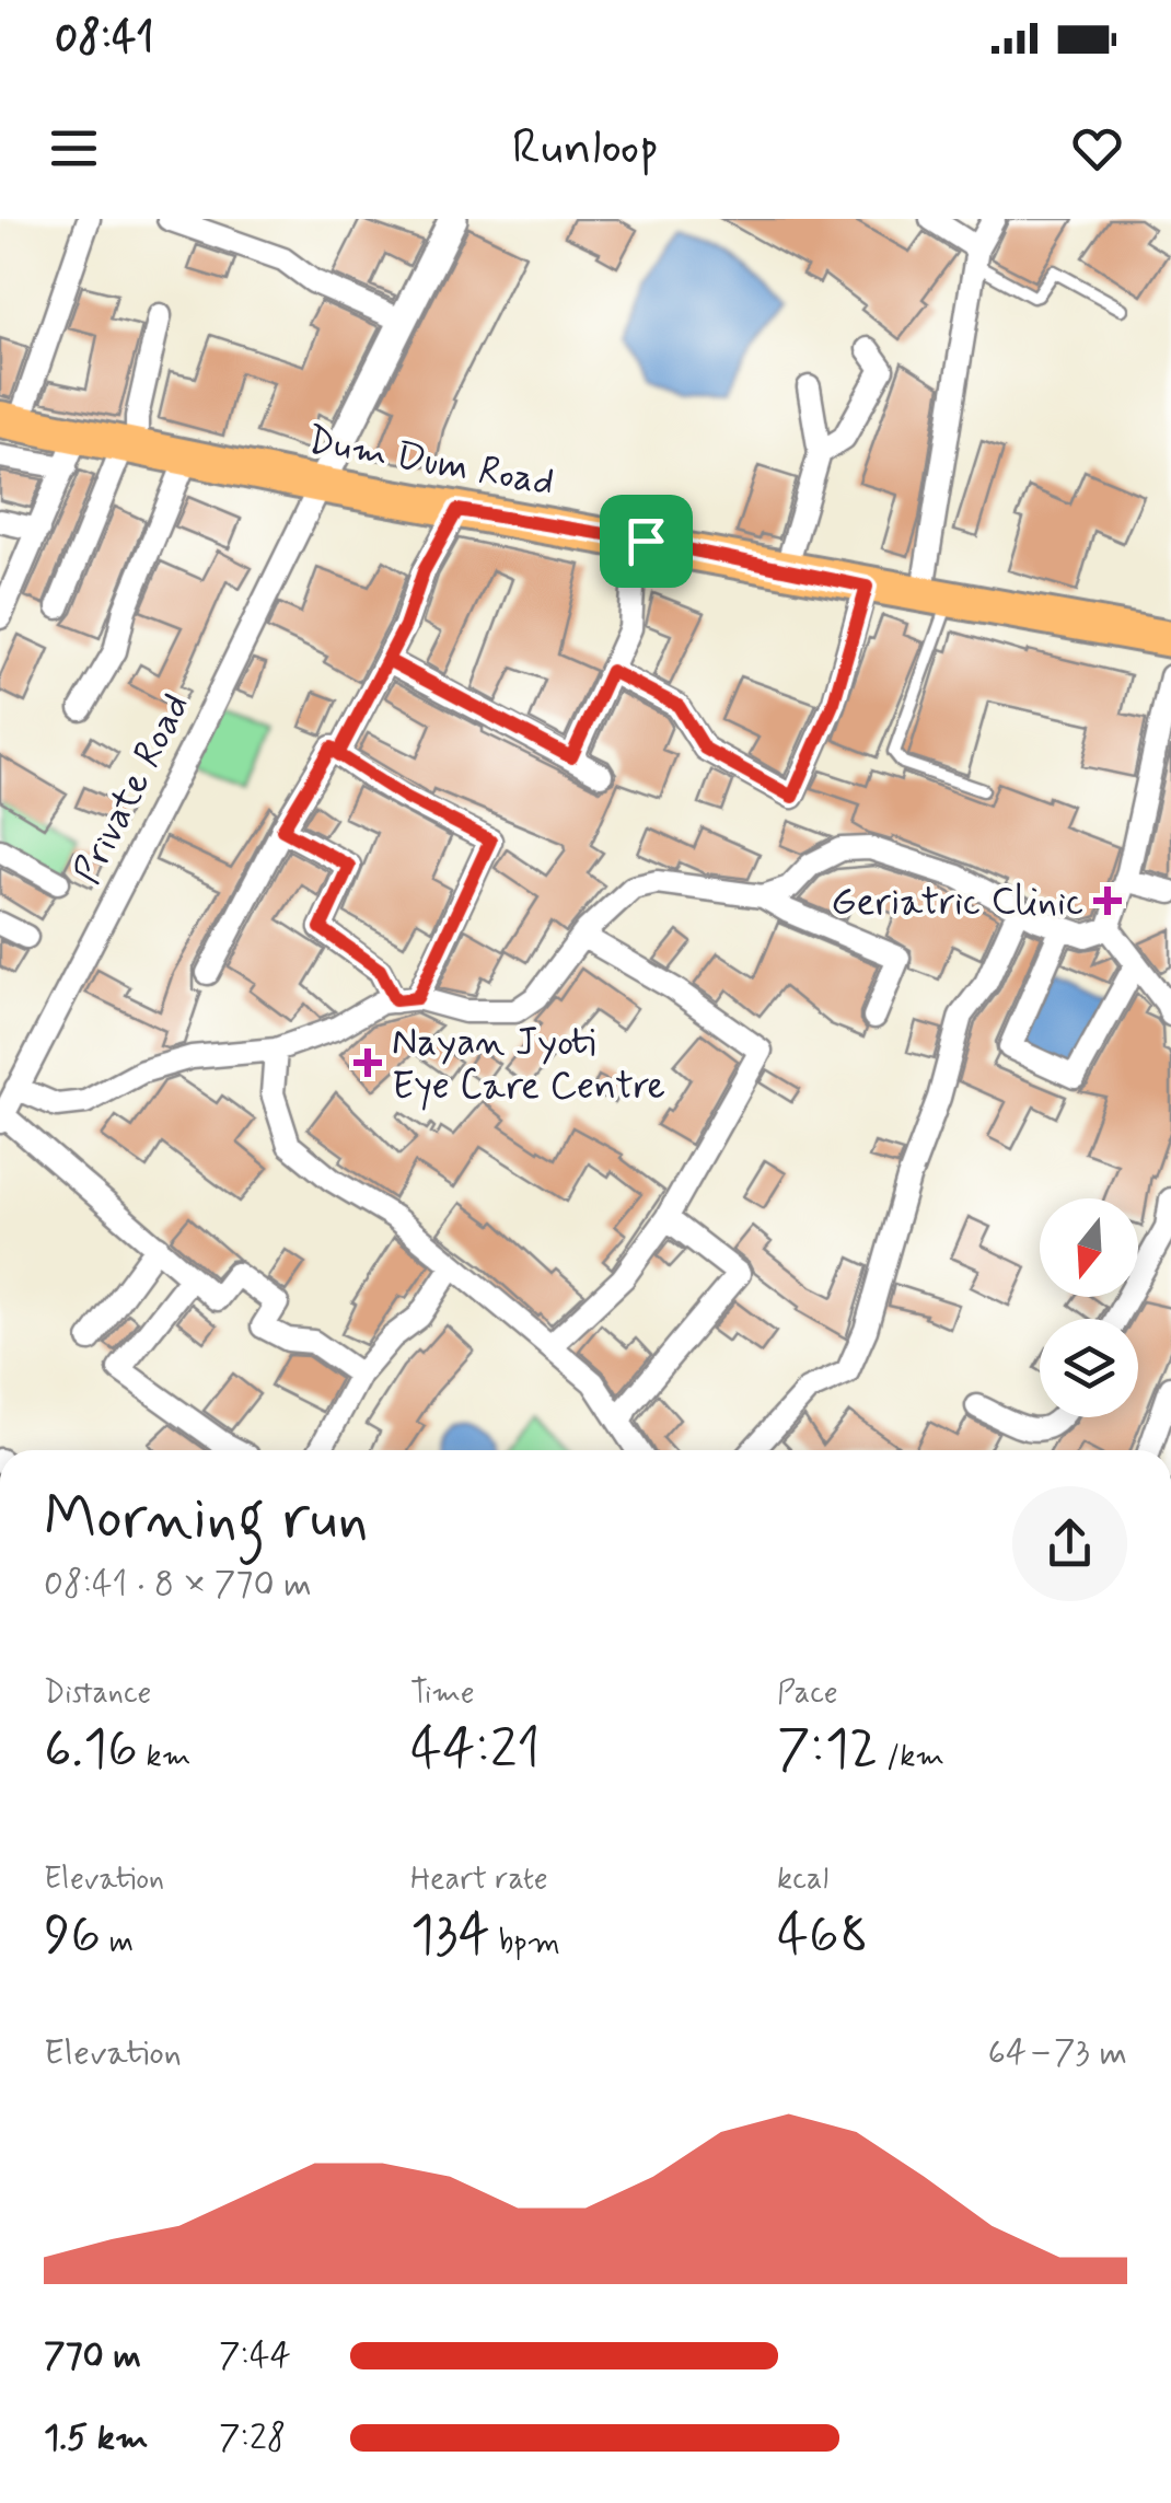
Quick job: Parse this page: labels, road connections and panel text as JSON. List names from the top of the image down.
{
  "streets": {
    "main road": ["Dum Dum Road"],
    "street": ["Private Road"]
  },
  "crossings": [
    ["Dum Dum Road", "Private Road"]
  ],
  "places": {
    "health": ["Geriatric Clinic", "Nayan Jyoti Eye Care Centre"]
  },
  "north": "bottom",
  "page": {
    "status": "08:41",
    "header": "Runloop",
    "heading": ["Morning run", "08:41 · 8 × 770 m"],
    "stats": [
      ["Distance", "6.16 km"],
      ["Time", "44:21"],
      ["Pace", "7:12 /km"],
      ["Elevation", "96 m"],
      ["Heart rate", "134 bpm"],
      ["kcal", "468"]
    ],
    "chart": ["Elevation", "64–73 m"],
    "list": [
      {
        "name": "770 m",
        "note": "7:44"
      },
      {
        "name": "1.5 km",
        "note": "7:28"
      }
    ]
  }
}
